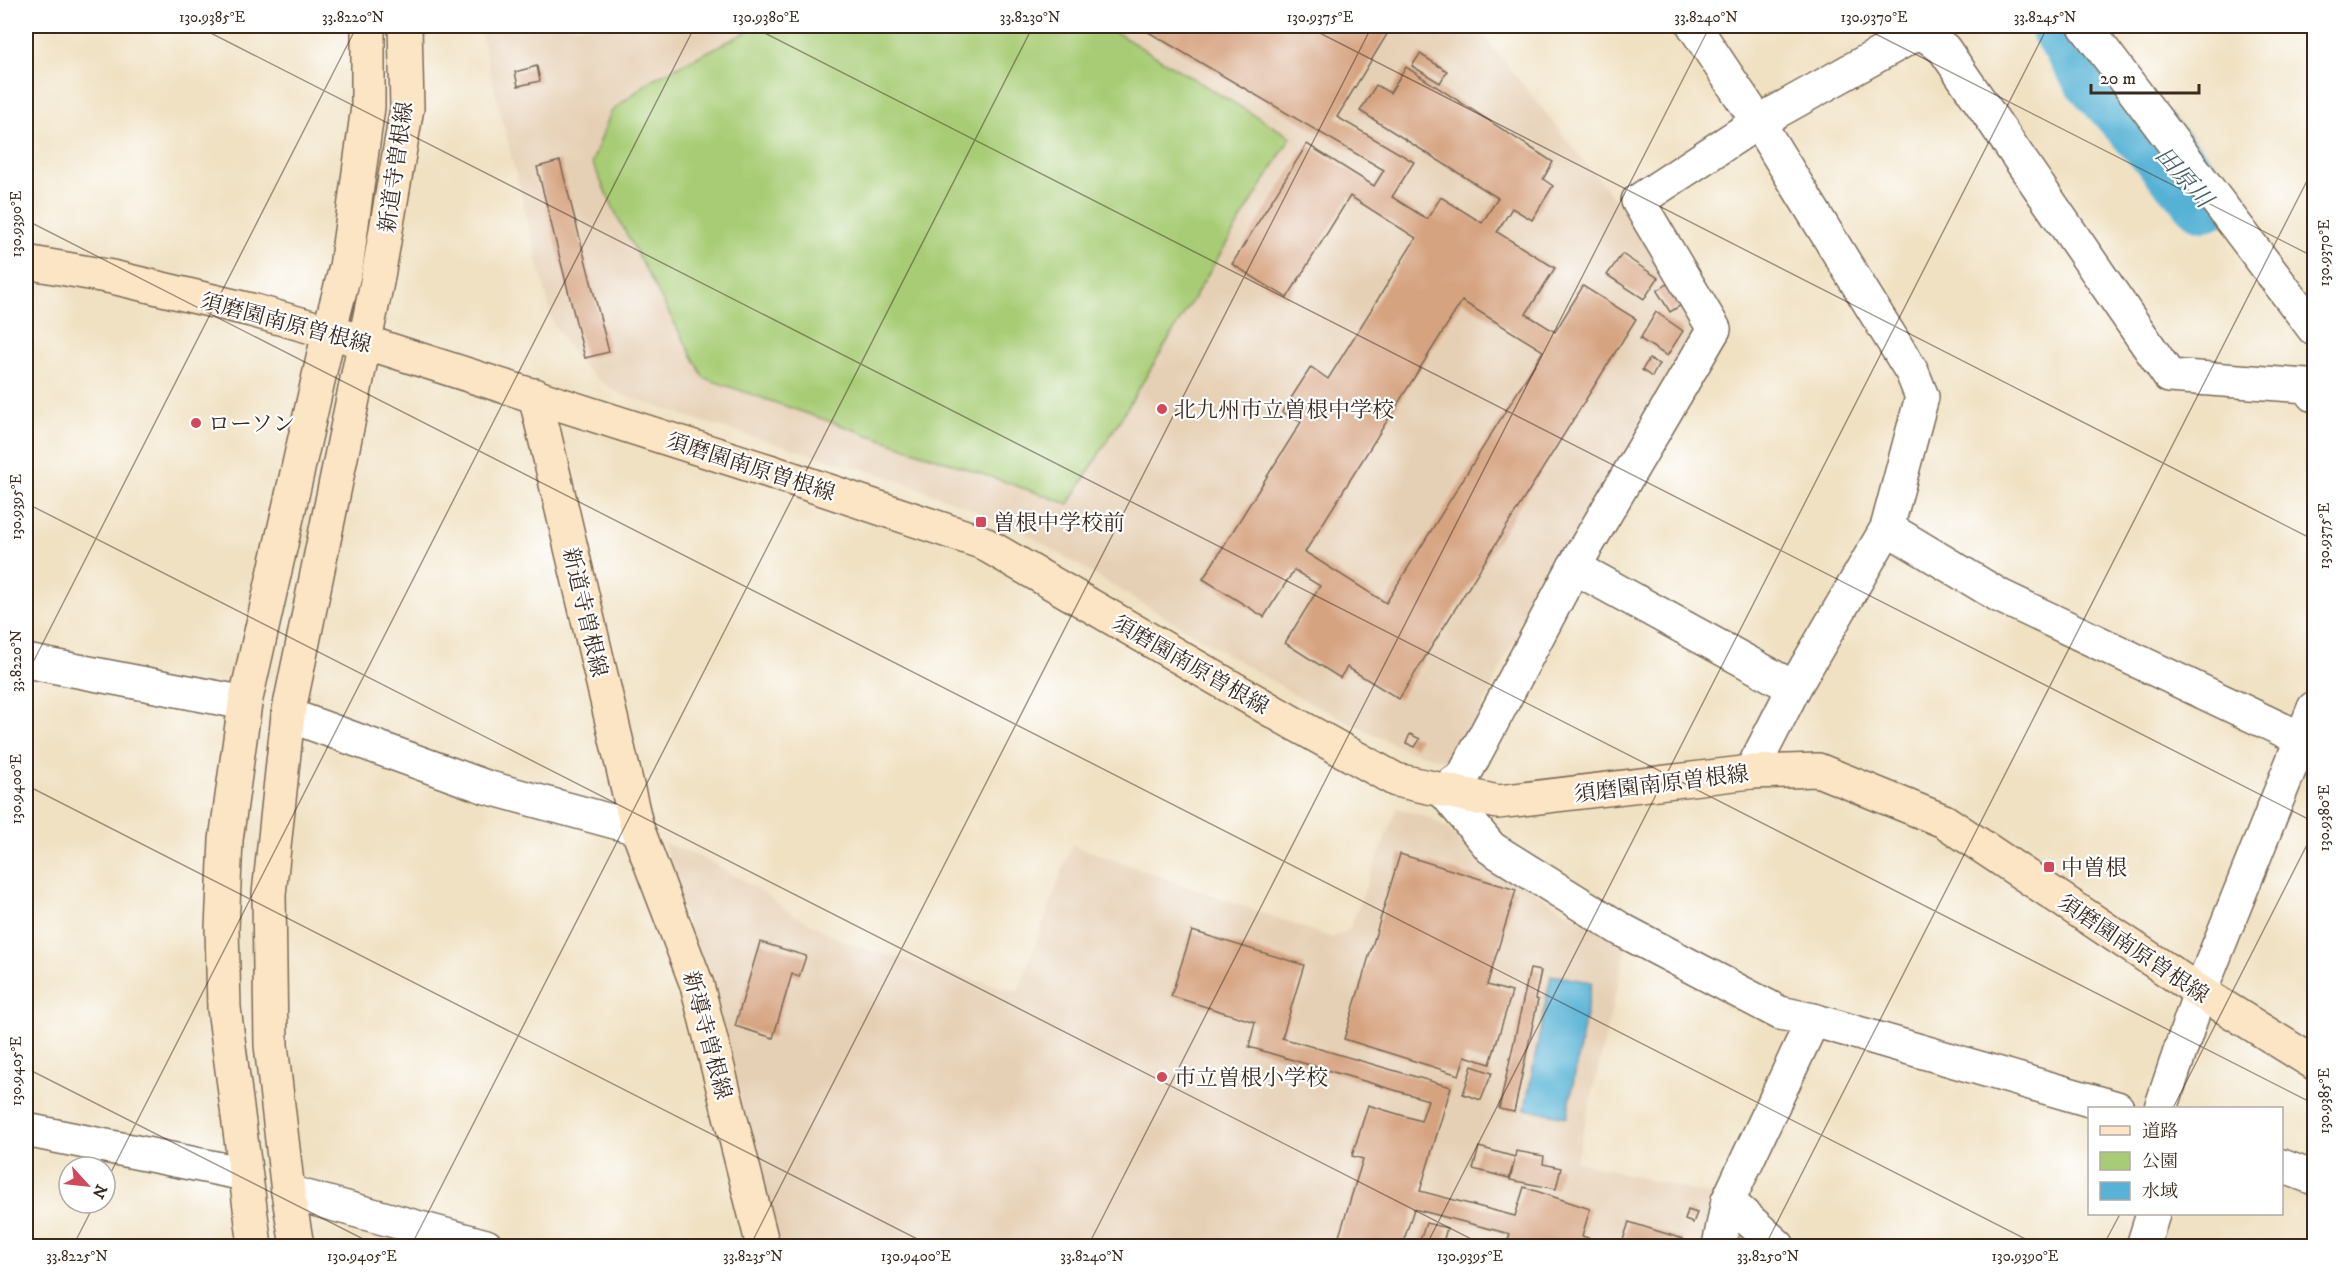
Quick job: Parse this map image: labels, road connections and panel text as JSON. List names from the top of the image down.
{
  "streets": {
    "main road": ["新道寺曽根線", "須磨園南原曽根線", "新導寺曽根線"]
  },
  "crossings": [
    ["新道寺曽根線", "須磨園南原曽根線"],
    ["新道寺曽根線", "新導寺曽根線"]
  ],
  "water": ["田原川"],
  "places": {
    "other": ["北九州市立曽根中学校", "ローソン", "市立曽根小学校"],
    "transit": ["曽根中学校前", "中曽根"]
  },
  "legend": ["道路", "公園", "水域"],
  "scale_bar": "20 m",
  "north": "bottom right",
  "coordinates": [
    "130.9385°E",
    "33.8220°N",
    "130.9380°E",
    "33.8230°N",
    "130.9375°E",
    "33.8240°N",
    "130.9370°E",
    "33.8245°N",
    "130.9390°E",
    "130.9395°E",
    "130.9400°E",
    "130.9405°E",
    "33.8225°N",
    "33.8235°N",
    "33.8250°N"
  ]
}
